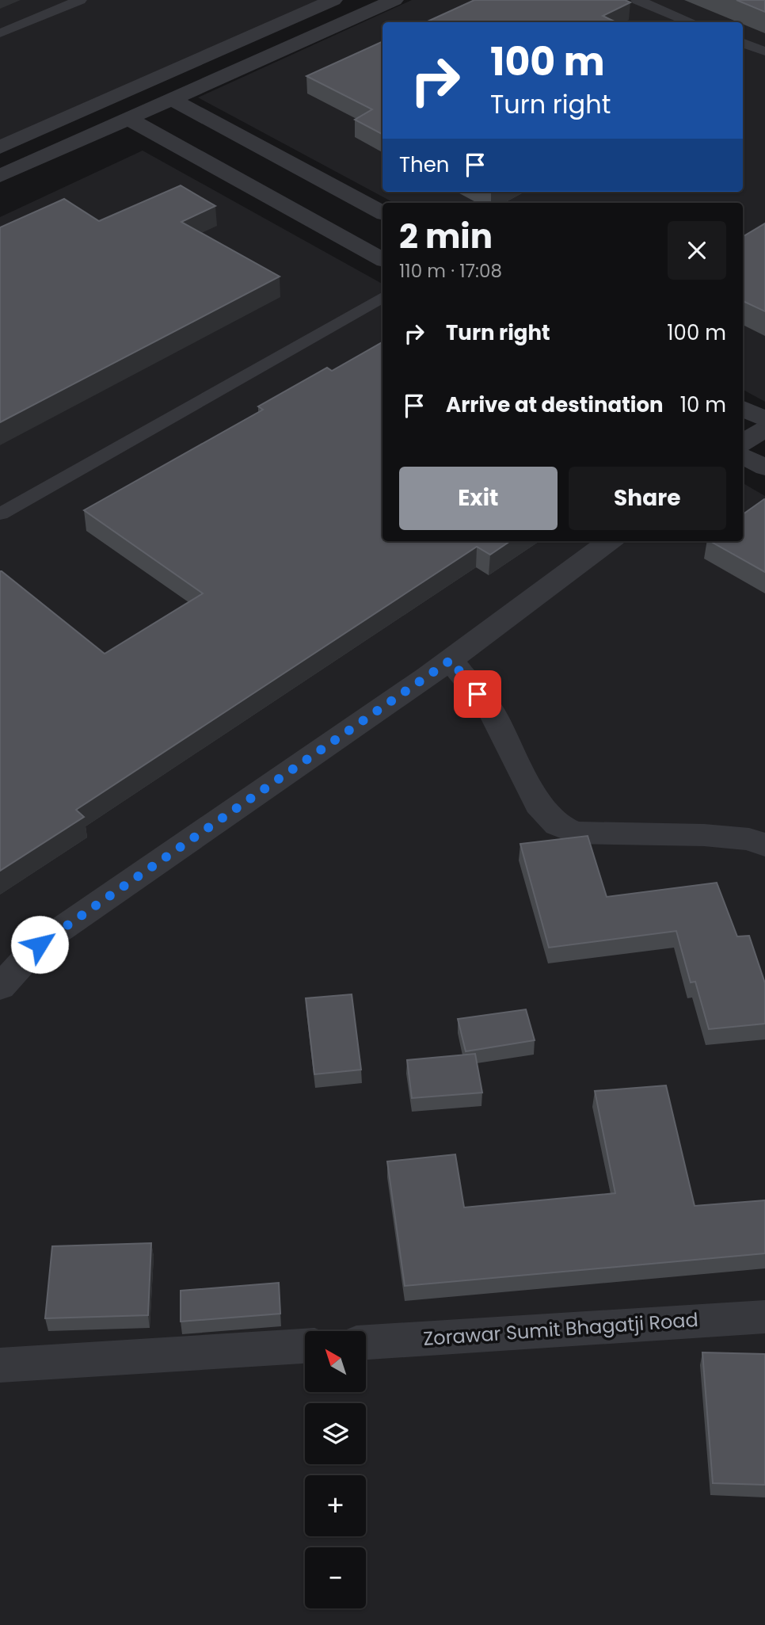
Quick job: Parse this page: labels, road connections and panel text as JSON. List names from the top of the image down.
{
  "streets": {
    "street": ["Zorawar Sumit Bhagatji Road"]
  },
  "north": "top left",
  "page": {
    "turn": ["100 m", "Turn right"],
    "then": "Then",
    "heading": ["2 min", "110 m · 17:08"],
    "list": [
      {
        "name": "Turn right",
        "value": "100 m"
      },
      {
        "name": "Arrive at destination",
        "value": "10 m"
      }
    ],
    "buttons": ["Exit", "Share"],
    "map_buttons": ["+", "−"]
  }
}
